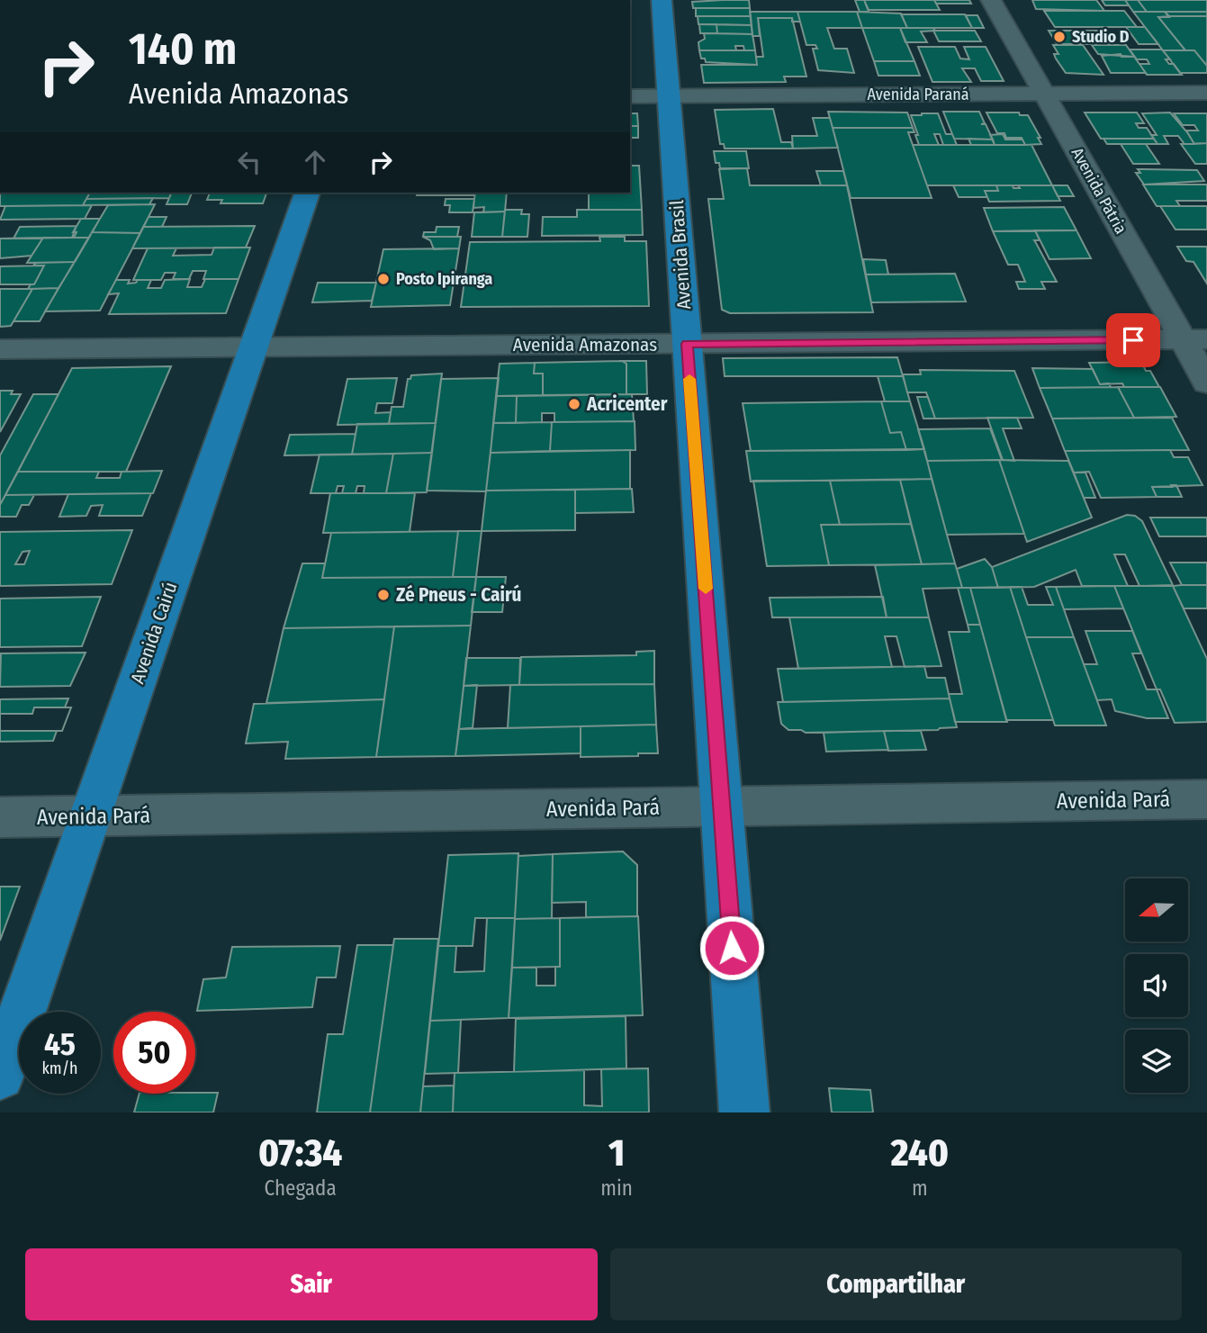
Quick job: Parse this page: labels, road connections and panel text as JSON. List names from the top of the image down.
{
  "streets": {
    "main road": ["Avenida Brasil", "Avenida Cairú"],
    "street": [
      "Avenida Paraná",
      "Avenida Pátria",
      "Avenida Amazonas",
      "Avenida Pará"
    ]
  },
  "crossings": [
    ["Avenida Paraná", "Avenida Pátria"],
    ["Avenida Paraná", "Avenida Brasil"],
    ["Avenida Pátria", "Avenida Amazonas"],
    ["Avenida Brasil", "Avenida Amazonas"],
    ["Avenida Brasil", "Avenida Pará"],
    ["Avenida Amazonas", "Avenida Cairú"],
    ["Avenida Cairú", "Avenida Pará"]
  ],
  "places": [
    "Studio D",
    "Posto Ipiranga",
    "Acricenter",
    "Zé Pneus - Cairú"
  ],
  "north": "left",
  "page": {
    "turn": ["140 m", "Avenida Amazonas"],
    "speed": "45 km/h",
    "limit": "50",
    "eta": [
      "07:34",
      "Chegada",
      "1",
      "min",
      "240",
      "m"
    ],
    "buttons": ["Sair", "Compartilhar"]
  }
}
